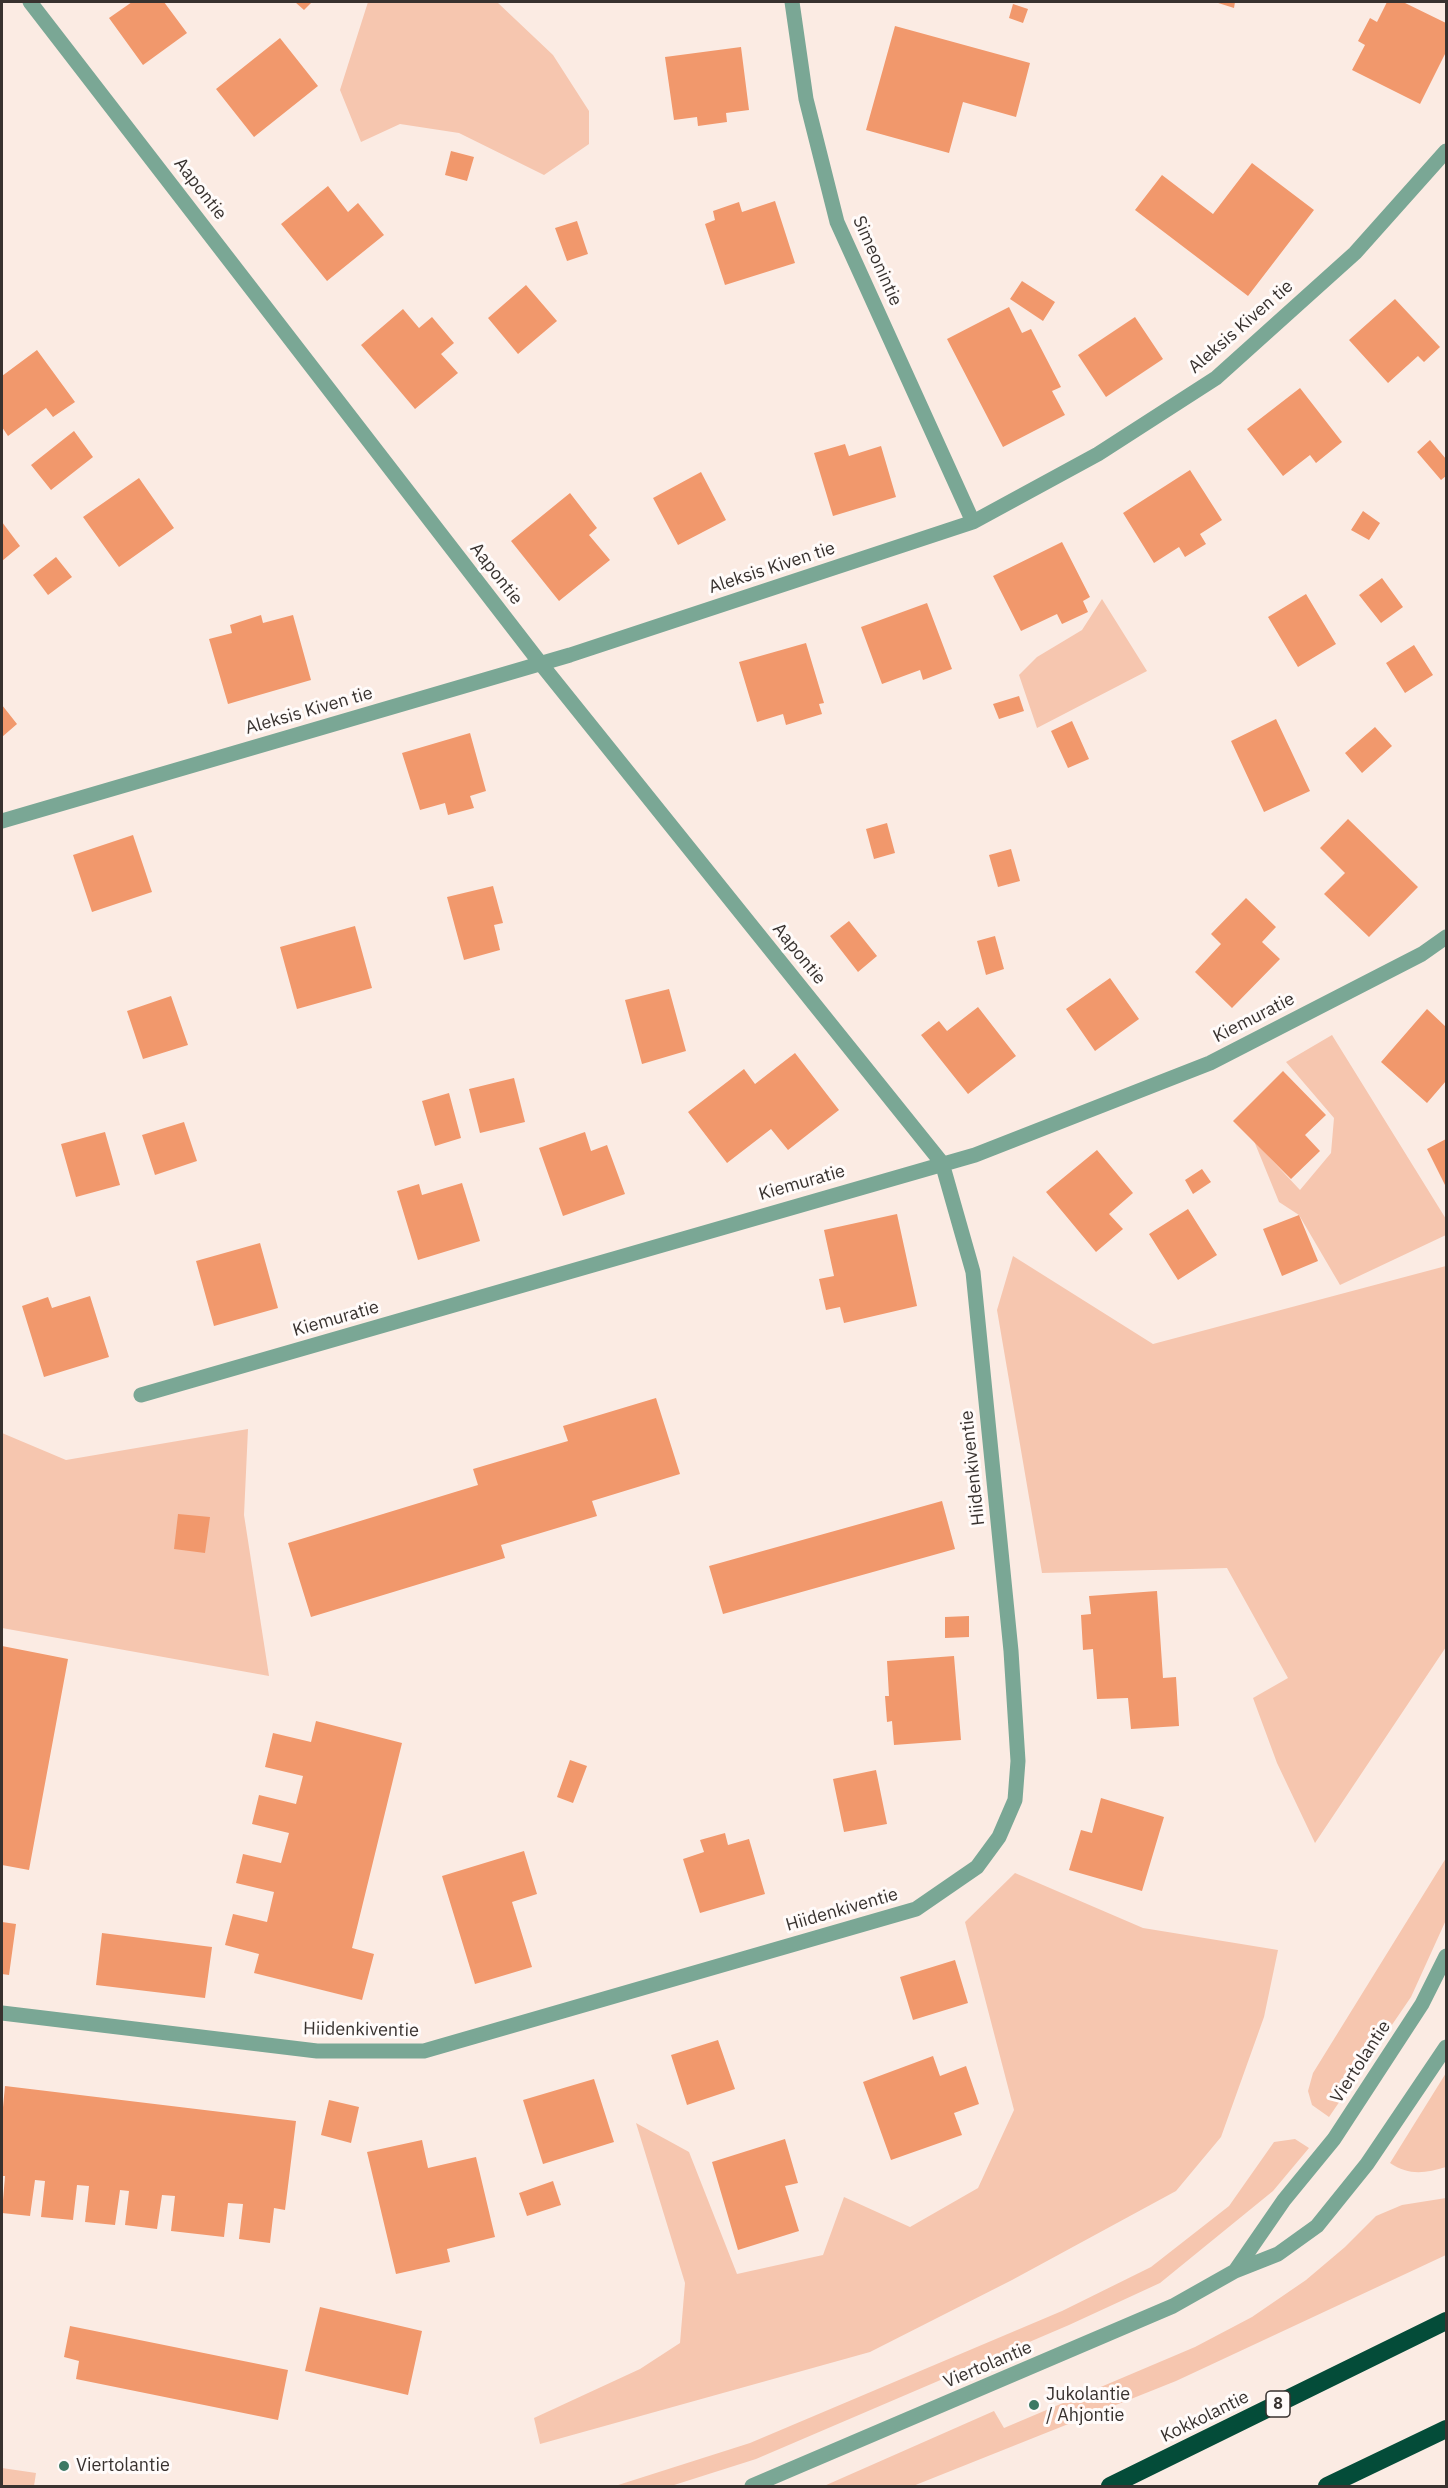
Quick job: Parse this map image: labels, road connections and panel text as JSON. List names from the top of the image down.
{
  "streets": {
    "highway": ["8", "Kokkolantie"],
    "street": [
      "Aapontie",
      "Simeonintie",
      "Aleksis Kiven tie",
      "Kiemuratie",
      "Hiidenkiventie",
      "Viertolantie"
    ]
  },
  "crossings": [
    ["Aapontie", "Aleksis Kiven tie"],
    ["Aapontie", "Kiemuratie"],
    ["Aapontie", "Hiidenkiventie"],
    ["Simeonintie", "Aleksis Kiven tie"],
    ["Kiemuratie", "Hiidenkiventie"]
  ],
  "places": ["Jukolantie / Ahjontie", "Viertolantie"]
}
